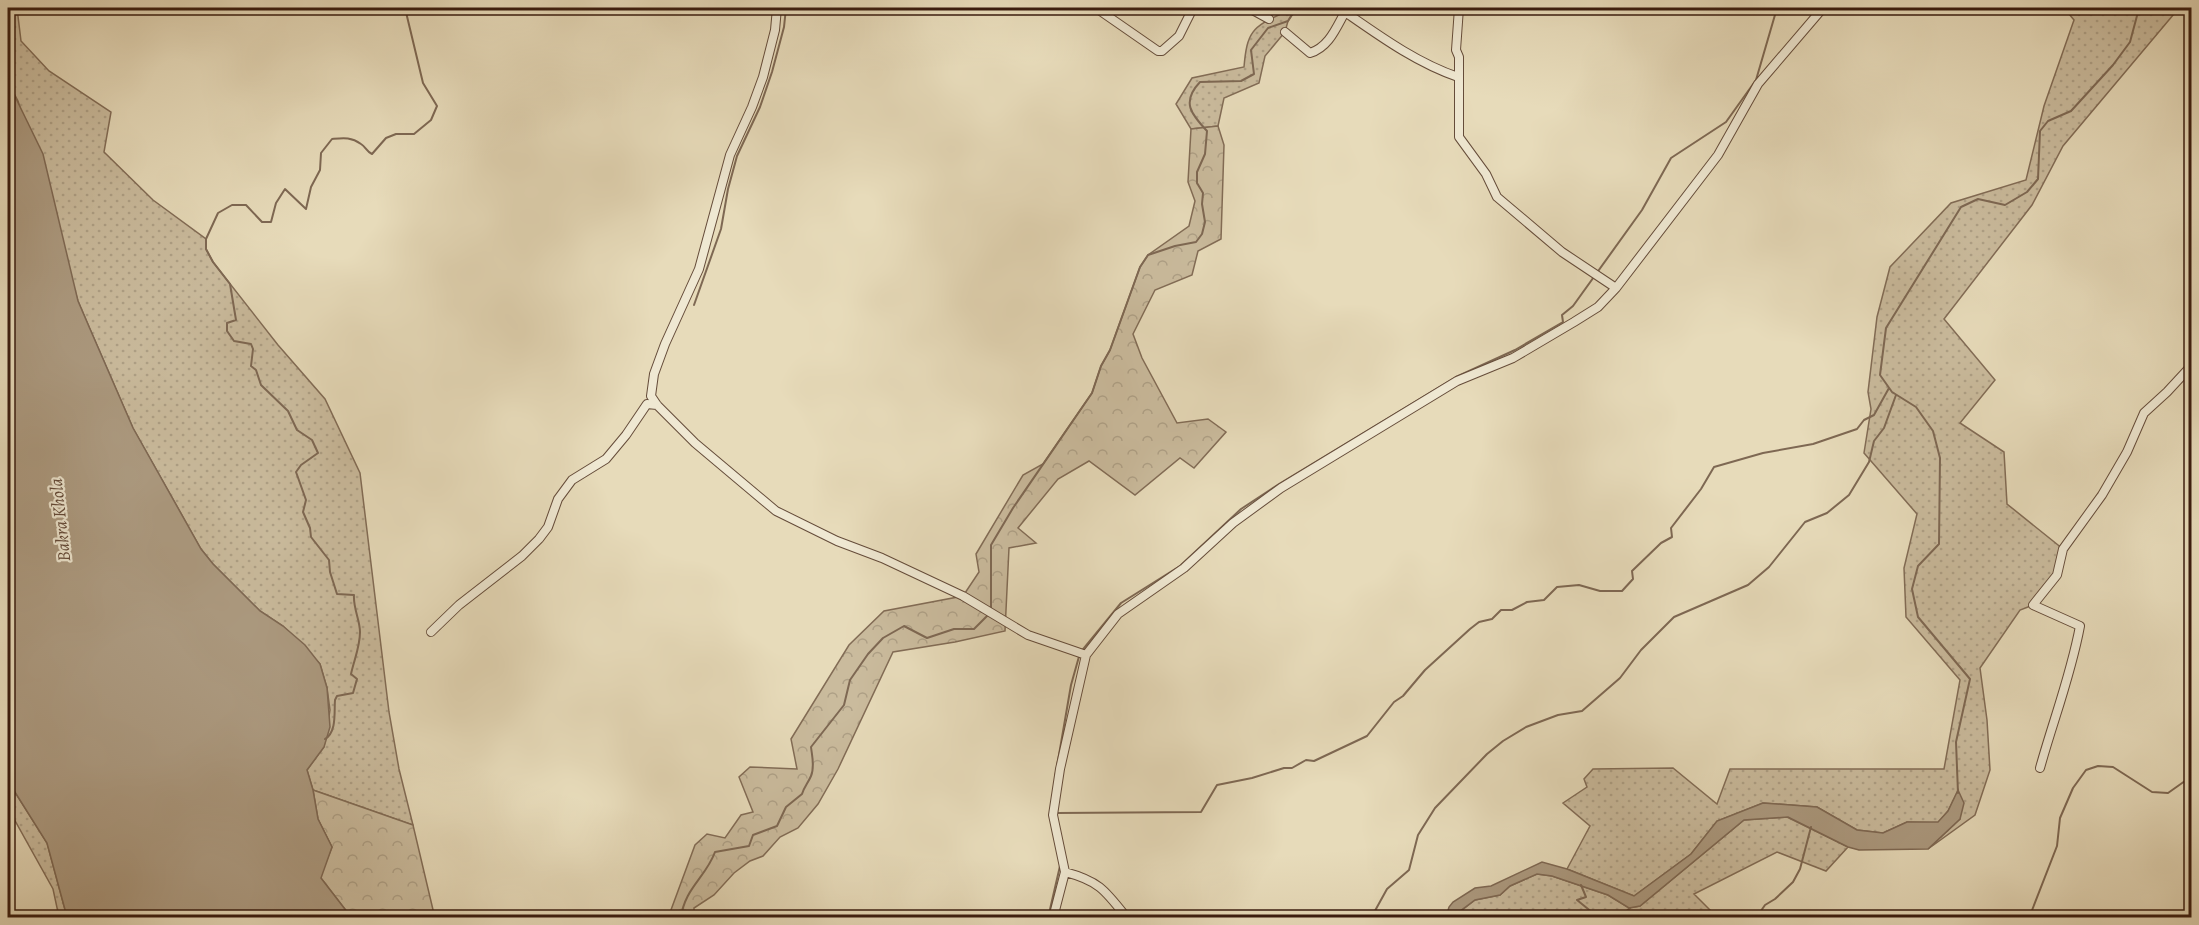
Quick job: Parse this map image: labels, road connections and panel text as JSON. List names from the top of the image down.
{
  "water": ["Bakra Khola"]
}
